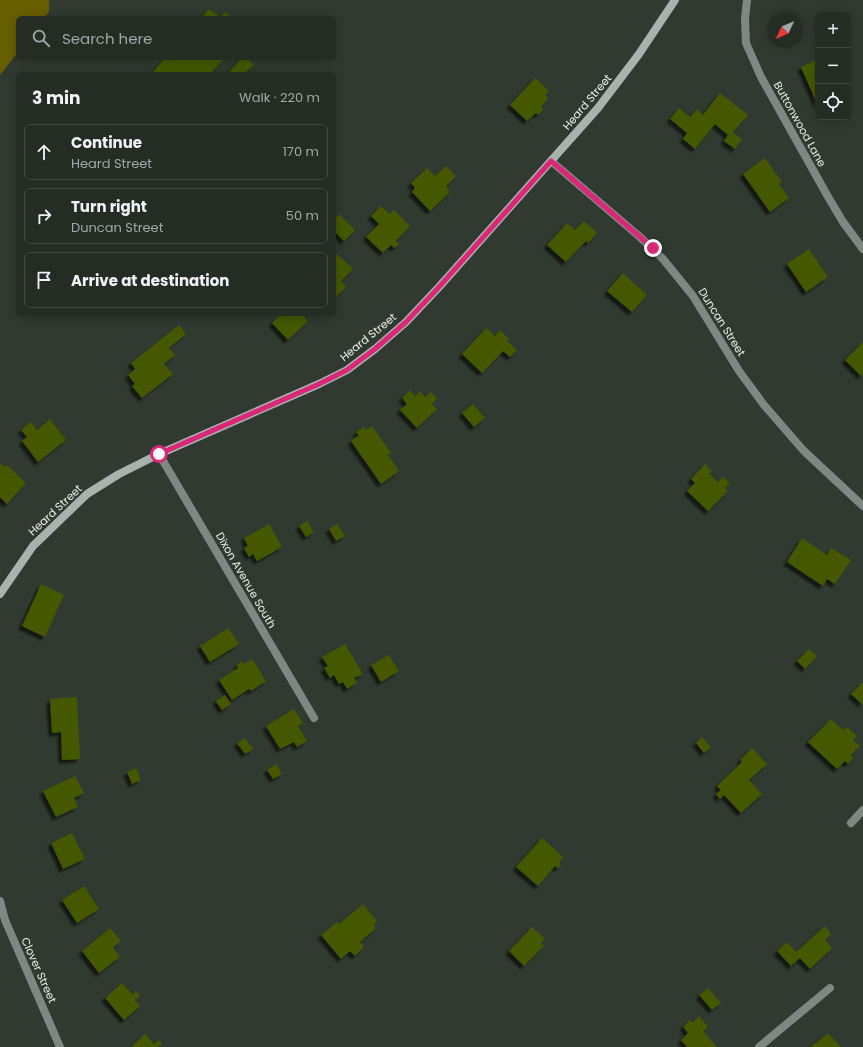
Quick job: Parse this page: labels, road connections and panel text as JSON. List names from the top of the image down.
{
  "streets": {
    "street": [
      "Heard Street",
      "Buttonwood Lane",
      "Duncan Street",
      "Dixon Avenue South",
      "Clover Street"
    ]
  },
  "crossings": [
    ["Heard Street", "Duncan Street"],
    ["Heard Street", "Dixon Avenue South"]
  ],
  "north": "bottom left",
  "page": {
    "map_buttons": ["+", "−"],
    "search": "Search here",
    "heading": ["3 min", "Walk · 220 m"],
    "list": [
      ["Continue", "Heard Street", "170 m"],
      ["Turn right", "Duncan Street", "50 m"],
      "Arrive at destination"
    ]
  }
}
